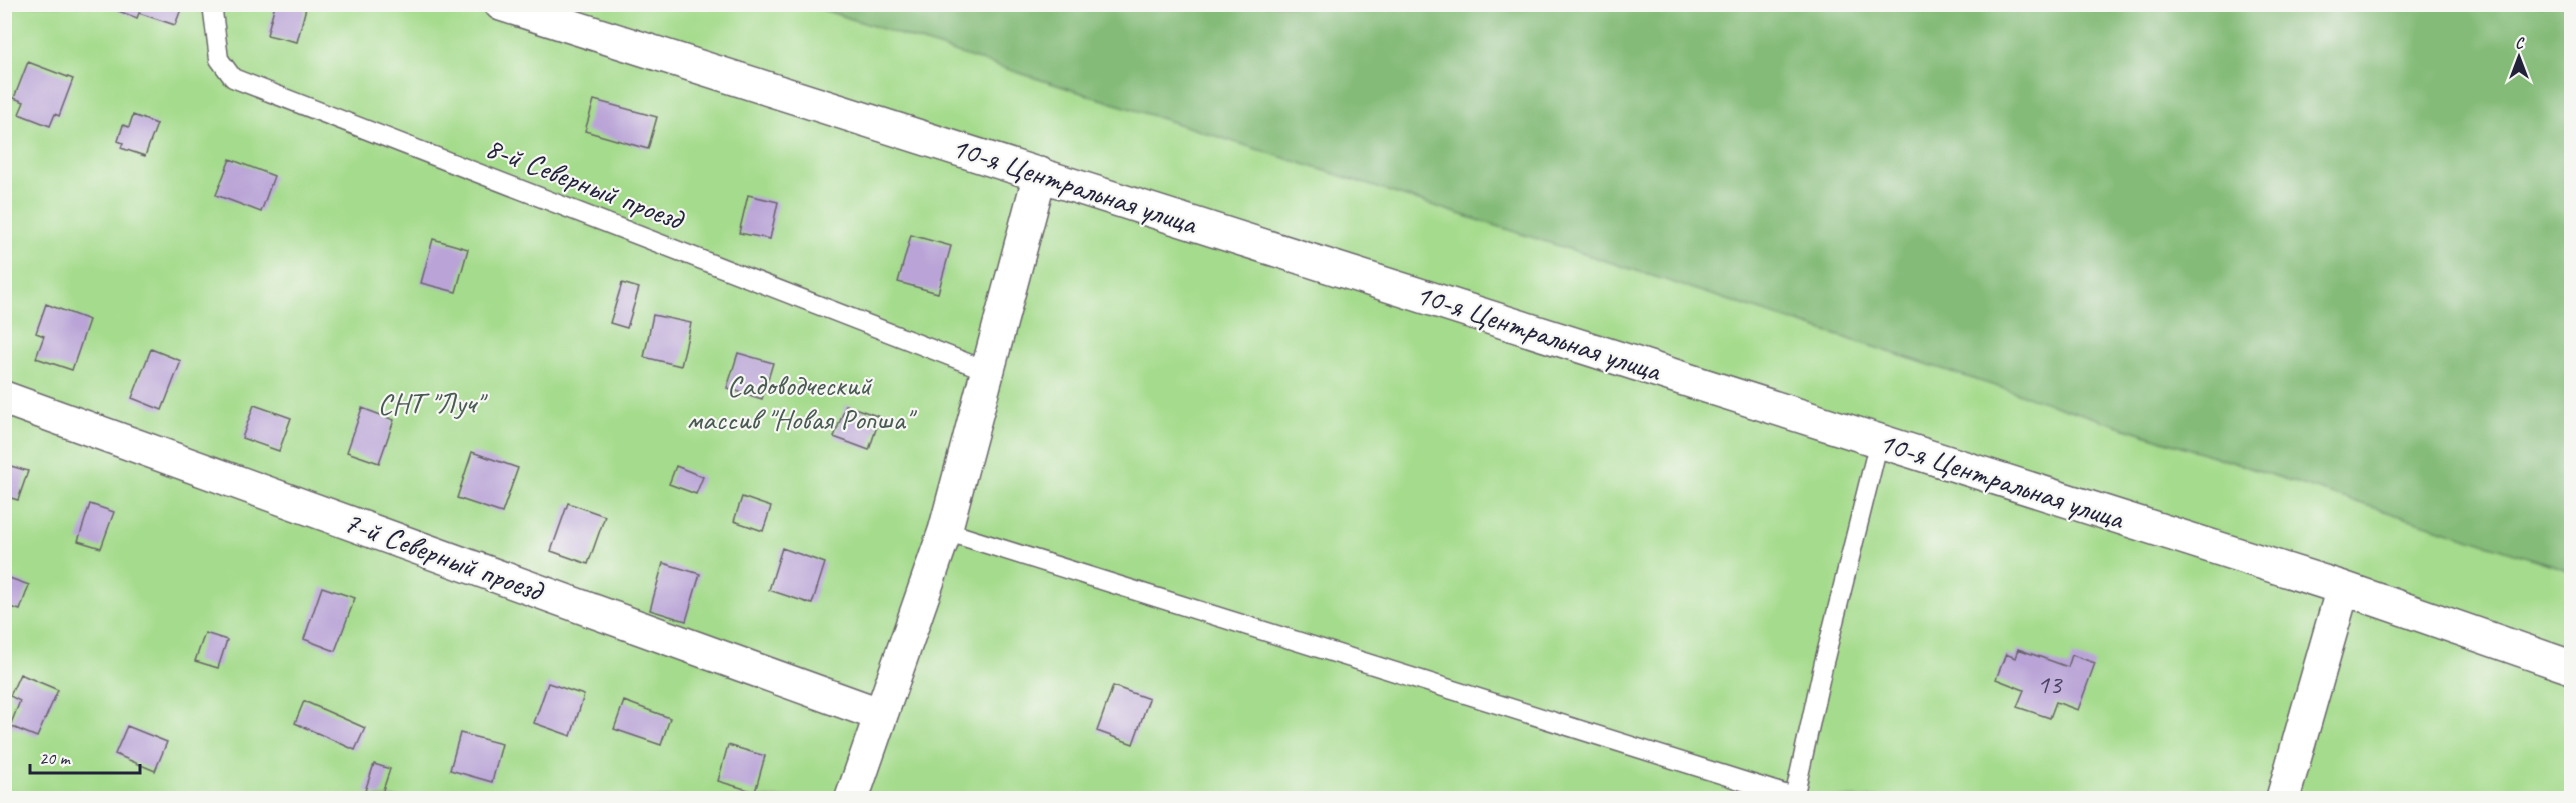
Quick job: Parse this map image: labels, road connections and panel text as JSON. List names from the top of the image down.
{
  "streets": {
    "street": ["10-я Центральная улица", "7-й Северный проезд"],
    "lane": ["8-й Северный проезд"]
  },
  "parks": ["Садоводческий массив \"Новая Ропша\"", "СНТ \"Луч\""],
  "house_numbers": ["13"],
  "scale_bar": "20 m",
  "north": "top"
}
